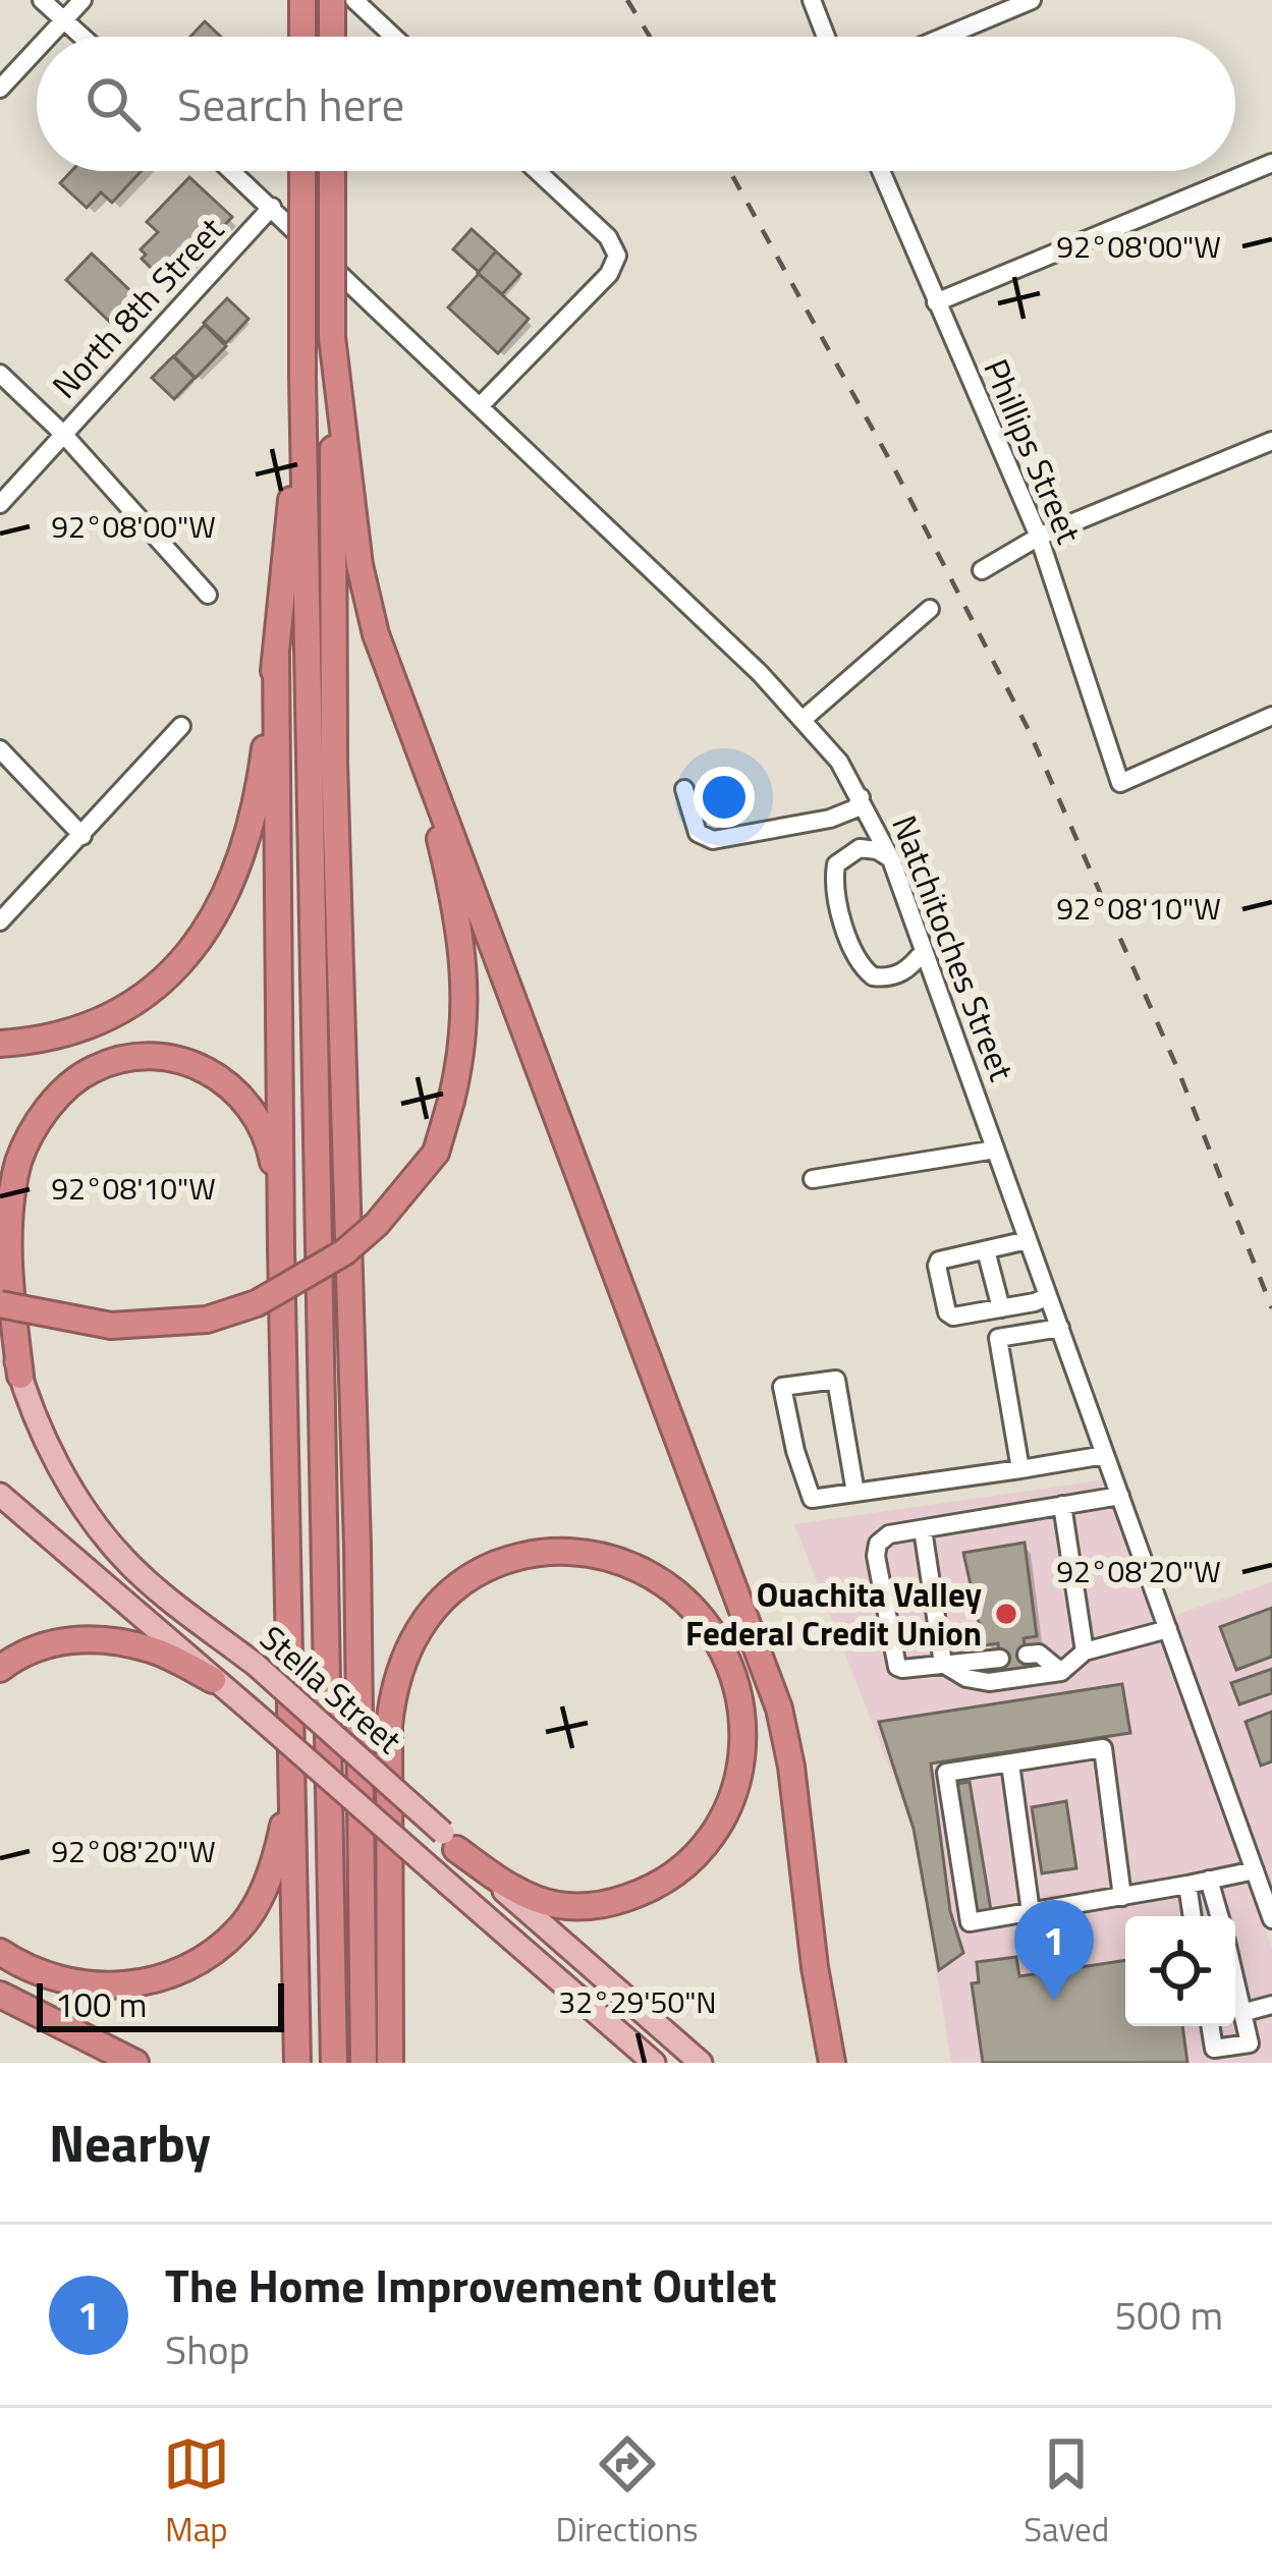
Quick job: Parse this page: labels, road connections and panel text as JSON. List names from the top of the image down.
{
  "streets": {
    "main road": ["Stella Street"],
    "street": ["North 8th Street", "Phillips Street", "Natchitoches Street"]
  },
  "crossings": [
    ["North 8th Street", "Natchitoches Street"]
  ],
  "places": ["Ouachita Valley Federal Credit Union"],
  "scale_bar": "100 m",
  "page": {
    "search": "Search here",
    "pins": "1",
    "scale": "100 m",
    "heading": "Nearby",
    "list": [
      {
        "mark": "1",
        "name": "The Home Improvement Outlet",
        "note": "Shop",
        "value": "500 m"
      }
    ],
    "nav": ["Map", "Directions", "Saved"]
  },
  "coordinates": [
    "92°08'00\"W",
    "92°08'10\"W",
    "92°08'20\"W",
    "32°29'50\"N"
  ]
}
